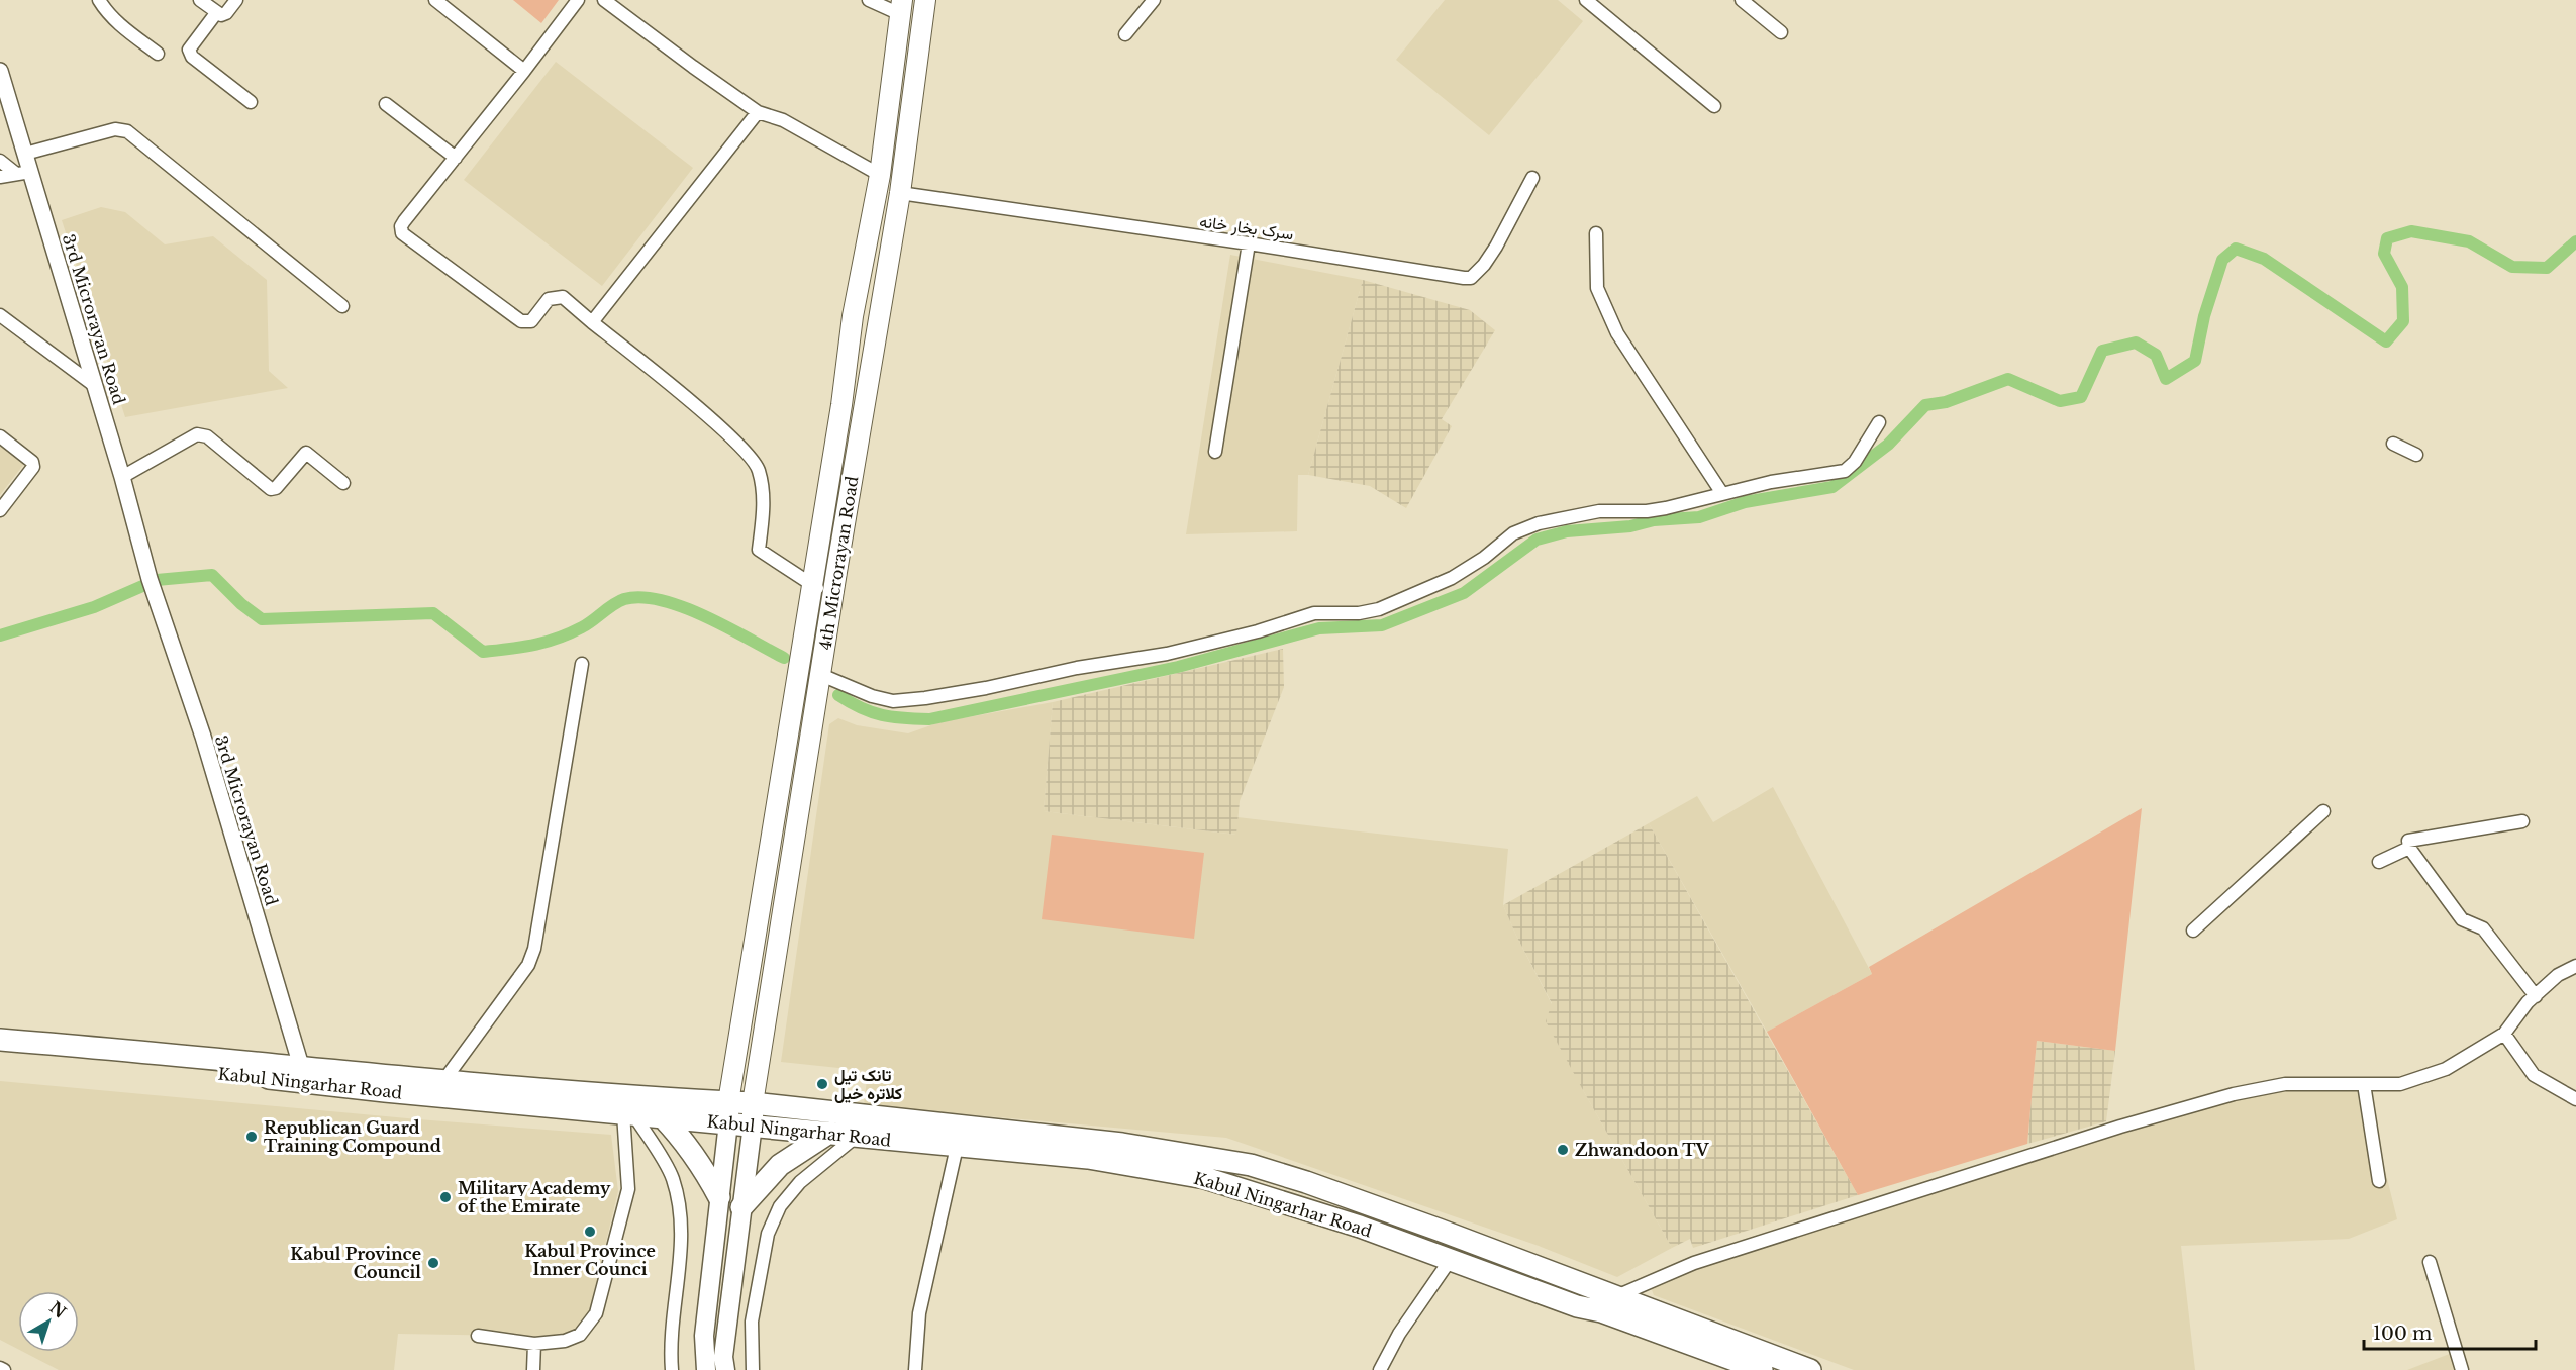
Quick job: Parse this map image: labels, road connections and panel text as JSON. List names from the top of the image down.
{
  "streets": {
    "highway": ["Kabul Ningarhar Road"],
    "main road": ["4th Microrayan Road"],
    "street": ["سرک بخار خانه", "3rd Microrayan Road"]
  },
  "crossings": [
    ["سرک بخار خانه", "4th Microrayan Road"],
    ["3rd Microrayan Road", "Kabul Ningarhar Road"],
    ["4th Microrayan Road", "Kabul Ningarhar Road"]
  ],
  "places": [
    "تانک تیل کلاتره خیل",
    "Republican Guard Training Compound",
    "Zhwandoon TV",
    "Military Academy of the Emirate",
    "Kabul Province Inner Counci",
    "Kabul Province Council"
  ],
  "scale_bar": "100 m",
  "north": "top right"
}
